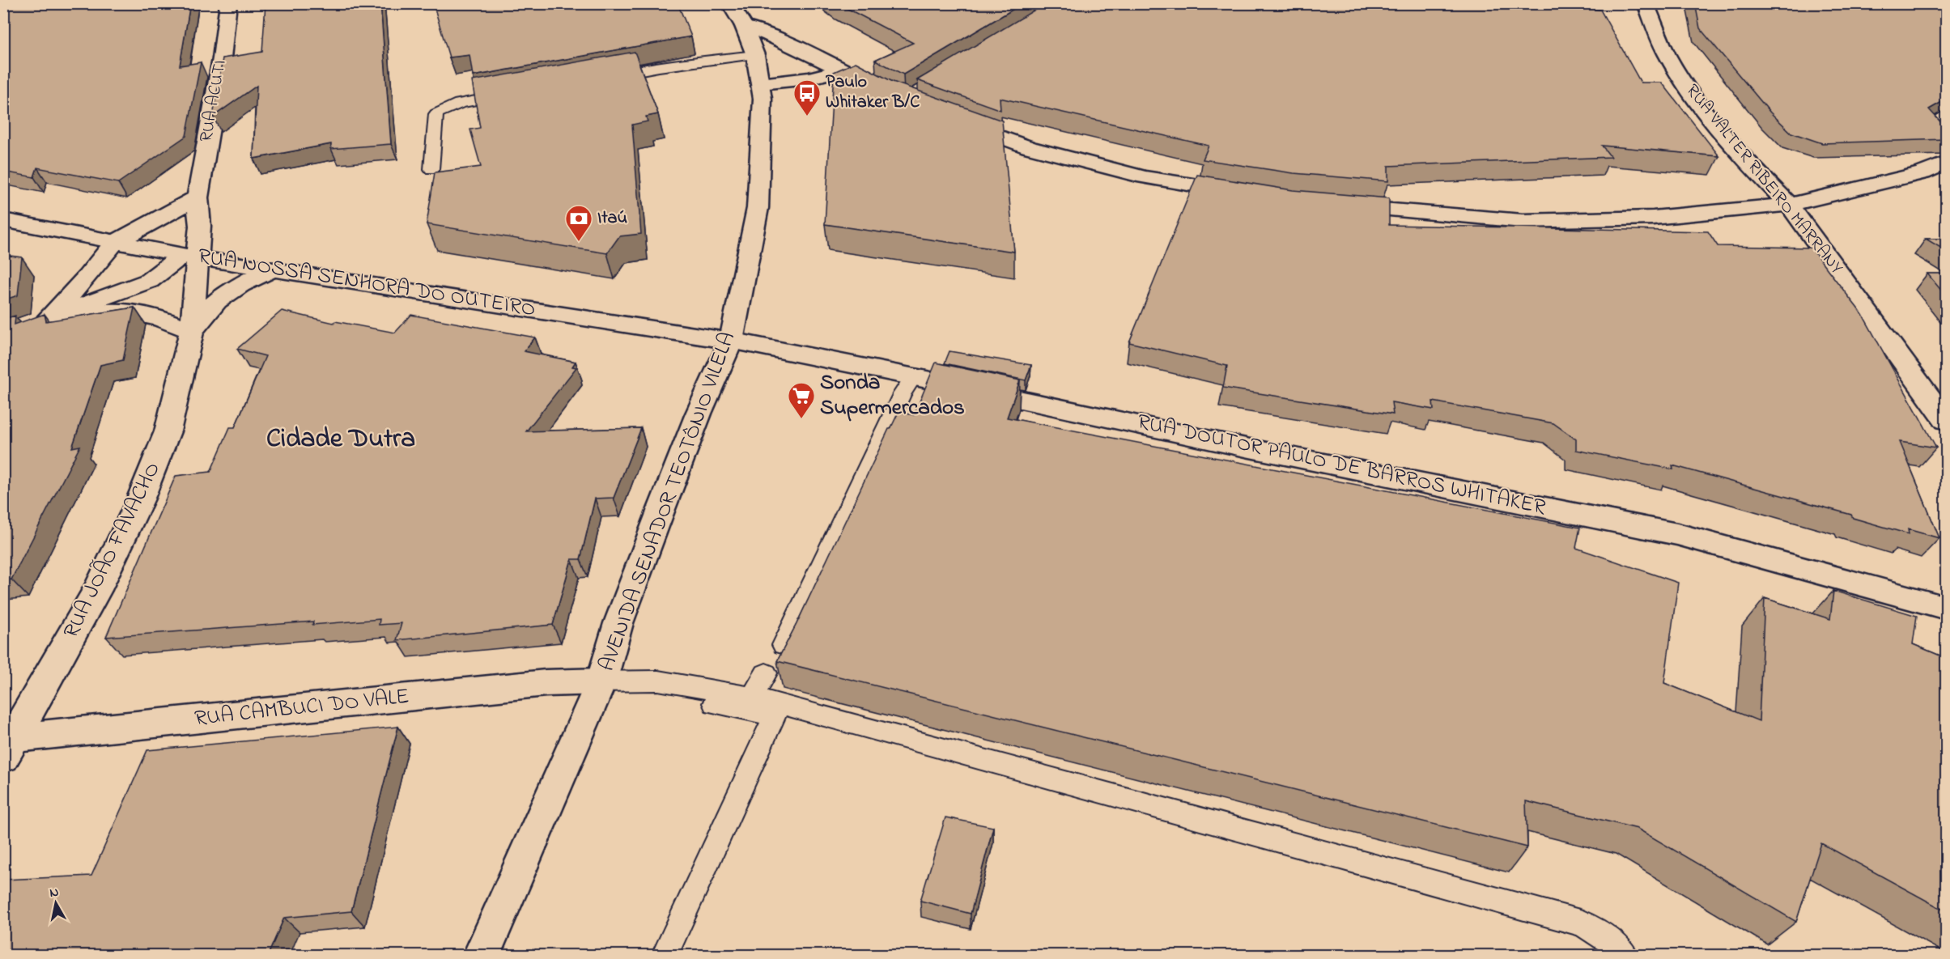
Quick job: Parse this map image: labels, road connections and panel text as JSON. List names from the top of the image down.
{
  "streets": {
    "street": [
      "RUA ACUTI",
      "RUA VALTER RIBEIRO MARRANY",
      "RUA NOSSA SENHORA DO OUTEIRO",
      "RUA DOUTOR PAULO DE BARROS WHITAKER",
      "AVENIDA SENADOR TEOTÔNIO VILELA",
      "RUA JOÃO FAVACHO",
      "RUA CAMBUCI DO VALE"
    ]
  },
  "crossings": [
    ["RUA ACUTI", "RUA NOSSA SENHORA DO OUTEIRO"],
    ["RUA ACUTI", "RUA JOÃO FAVACHO"],
    ["RUA NOSSA SENHORA DO OUTEIRO", "RUA DOUTOR PAULO DE BARROS WHITAKER"],
    ["RUA NOSSA SENHORA DO OUTEIRO", "AVENIDA SENADOR TEOTÔNIO VILELA"],
    ["RUA NOSSA SENHORA DO OUTEIRO", "RUA JOÃO FAVACHO"],
    ["RUA DOUTOR PAULO DE BARROS WHITAKER", "AVENIDA SENADOR TEOTÔNIO VILELA"],
    ["AVENIDA SENADOR TEOTÔNIO VILELA", "RUA CAMBUCI DO VALE"],
    ["RUA JOÃO FAVACHO", "RUA CAMBUCI DO VALE"]
  ],
  "districts": ["Cidade Dutra"],
  "places": {
    "bus stop": ["Paulo Whitaker B/C"],
    "bank": ["Itaú"],
    "supermarket": ["Sonda Supermercados"]
  },
  "north": "top"
}
